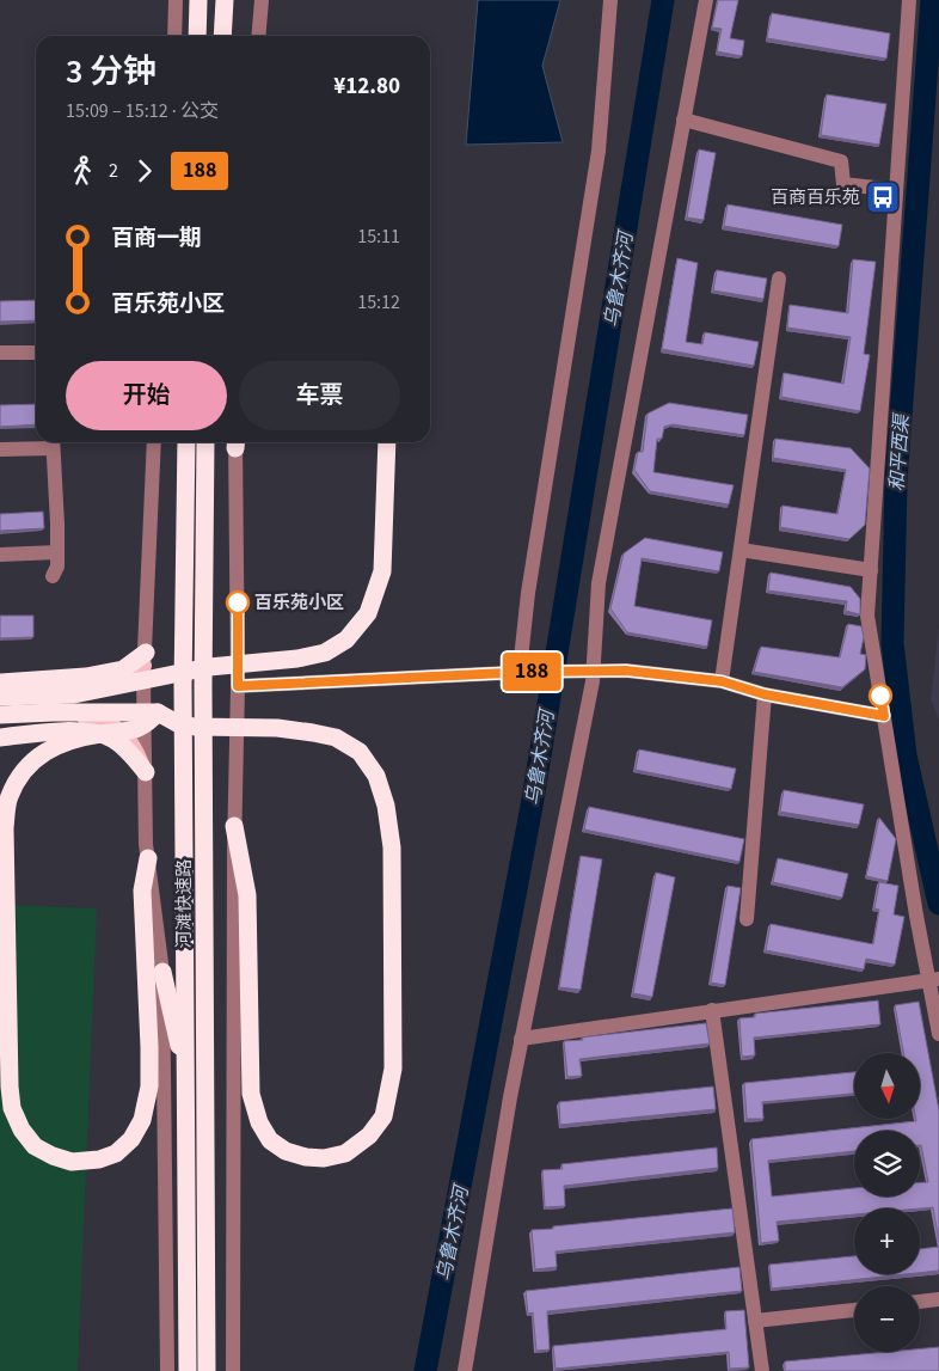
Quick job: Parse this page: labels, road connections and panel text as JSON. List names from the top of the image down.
{
  "streets": {
    "highway": ["河滩快速路"]
  },
  "water": ["乌鲁木齐河", "和平西渠"],
  "places": {
    "bus stop": ["百商百乐苑"],
    "other": ["百乐苑小区"]
  },
  "lines": ["bus line 188"],
  "north": "bottom",
  "page": {
    "on_map": "188",
    "heading": ["3 分钟", "15:09 – 15:12 · 公交", "¥12.80"],
    "legs": ["2", "188"],
    "list": [
      {
        "name": "百商一期",
        "value": "15:11"
      },
      {
        "name": "百乐苑小区",
        "value": "15:12"
      }
    ],
    "buttons": ["开始", "车票"],
    "map_buttons": ["+", "−"]
  }
}
